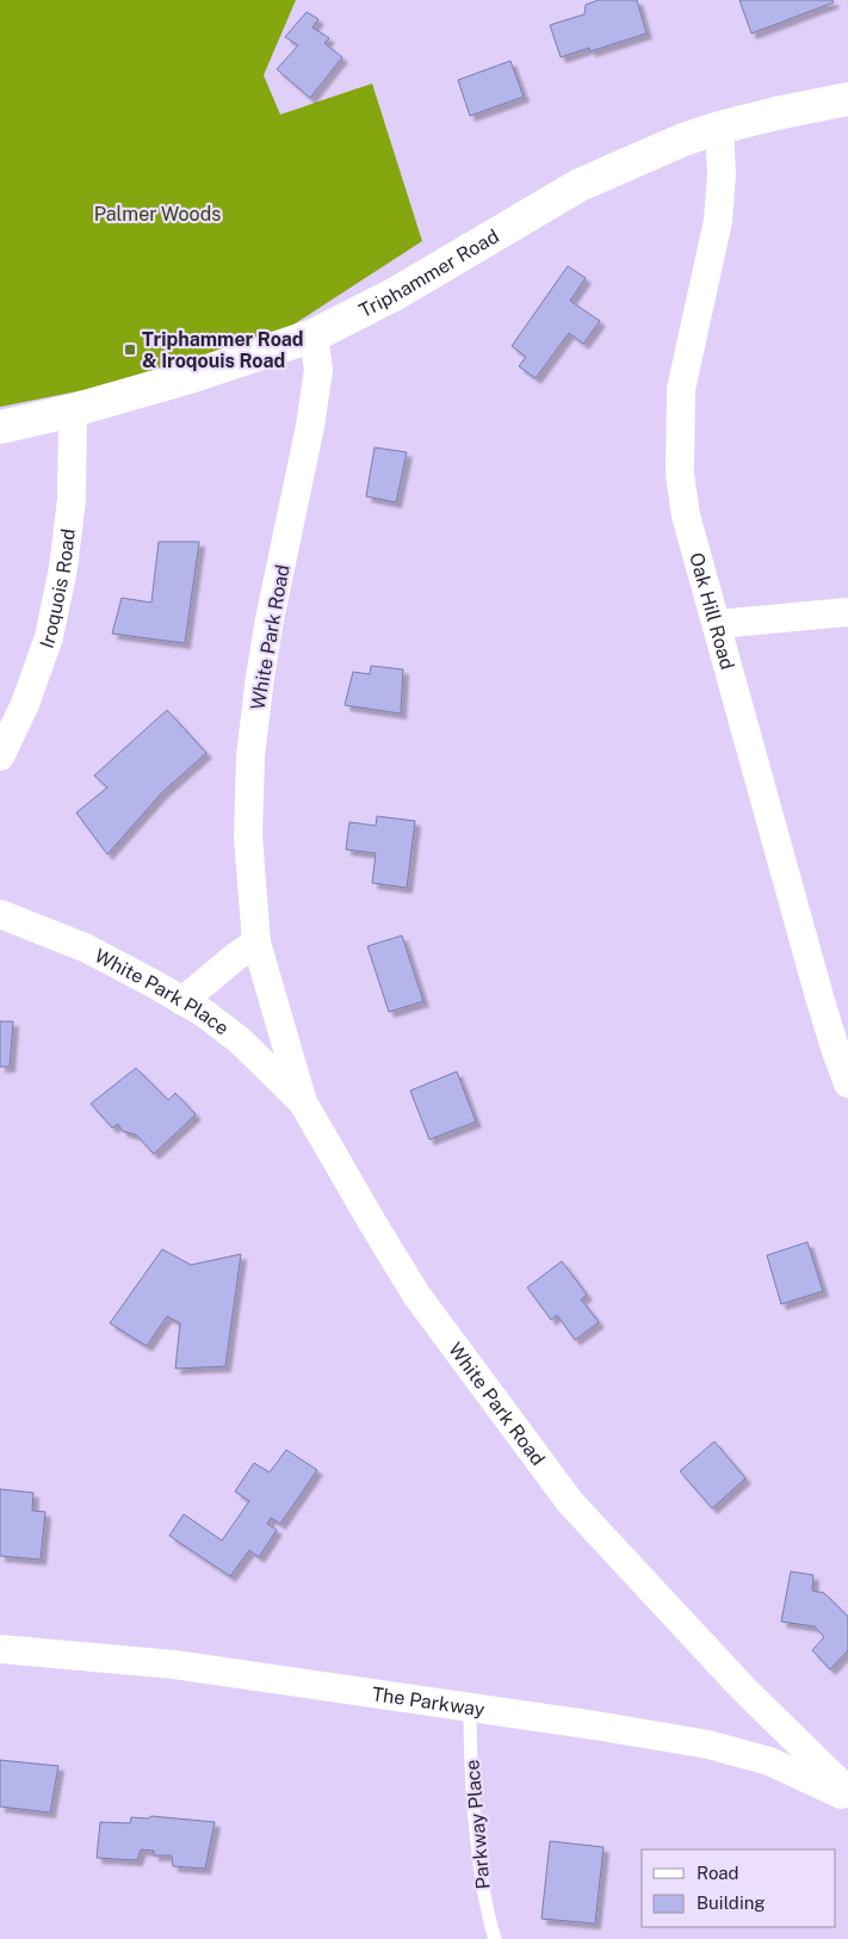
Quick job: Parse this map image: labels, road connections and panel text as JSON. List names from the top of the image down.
{
  "streets": {
    "street": [
      "Triphammer Road",
      "Iroquois Road",
      "Oak Hill Road",
      "White Park Road",
      "White Park Place",
      "The Parkway"
    ],
    "lane": ["Parkway Place"]
  },
  "crossings": [
    ["Triphammer Road", "Iroquois Road"],
    ["Triphammer Road", "Oak Hill Road"],
    ["Triphammer Road", "White Park Road"],
    ["White Park Road", "White Park Place"],
    ["The Parkway", "Parkway Place"]
  ],
  "parks": ["Palmer Woods"],
  "places": {
    "transit": ["Triphammer Road & Iroqouis Road"]
  },
  "legend": ["Road", "Building"]
}
